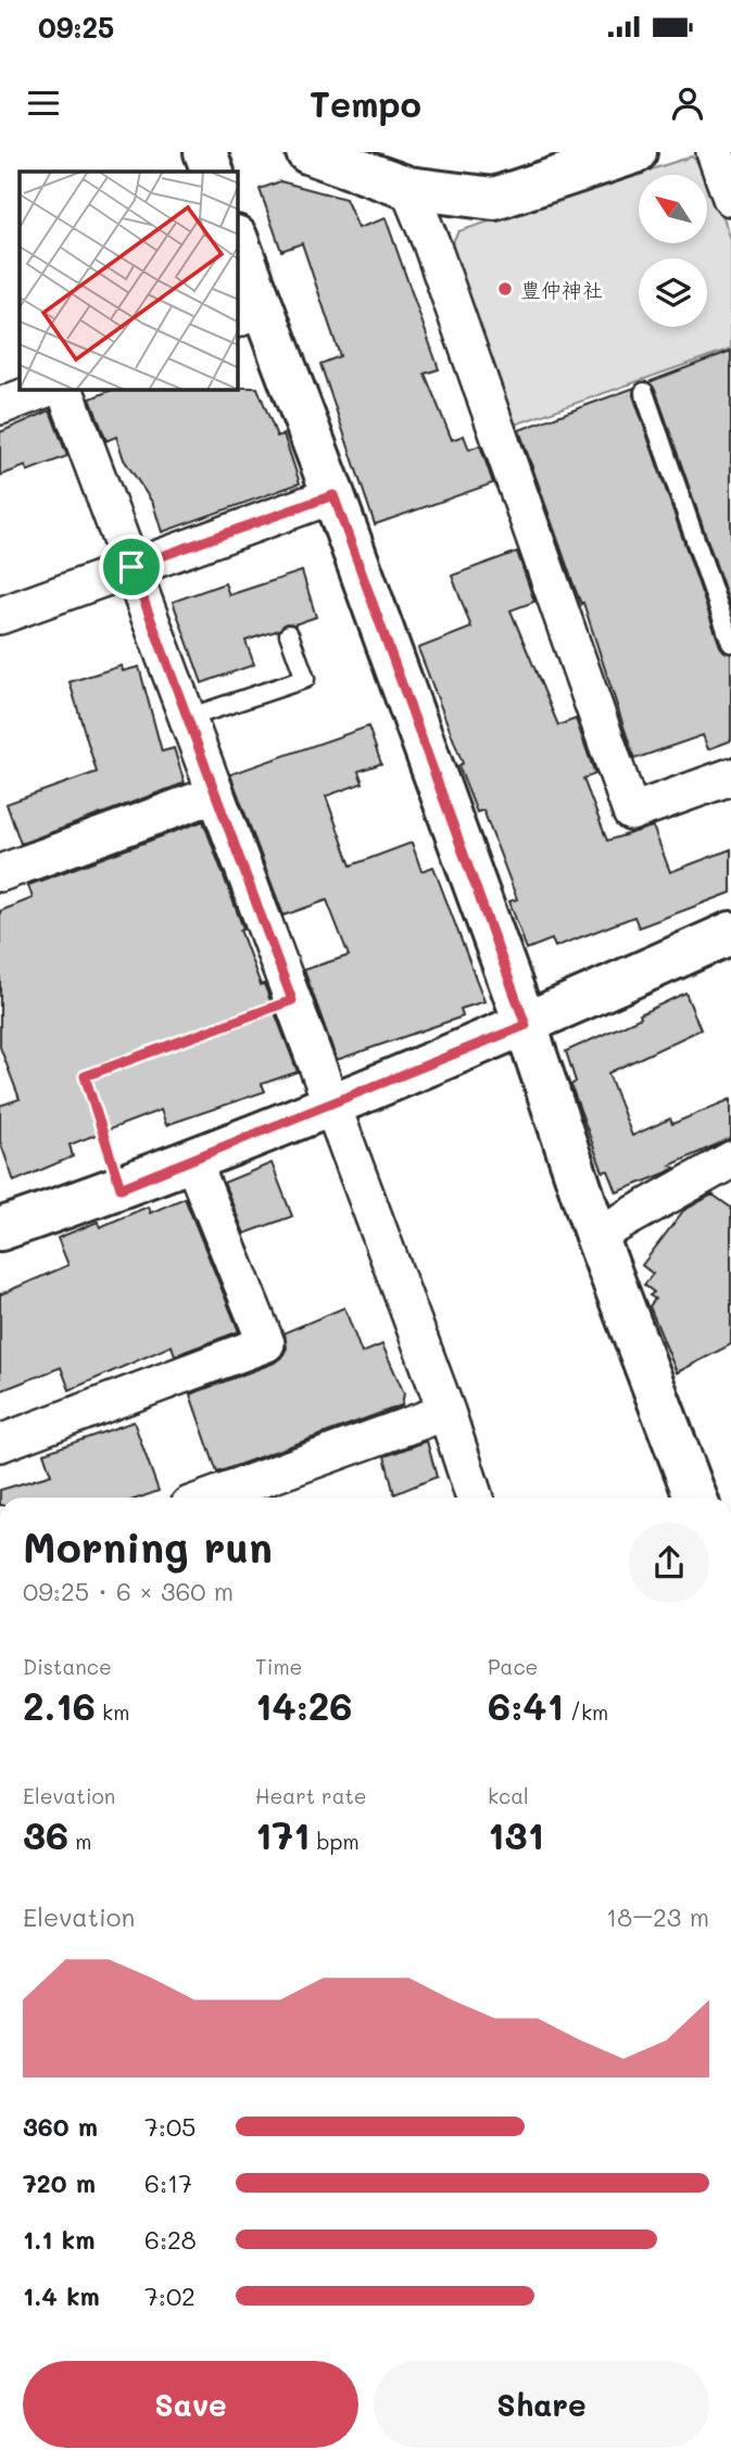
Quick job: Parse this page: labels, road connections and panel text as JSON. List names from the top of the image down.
{
  "places": ["豊仲神社"],
  "north": "top left",
  "page": {
    "status": "09:25",
    "header": "Tempo",
    "heading": ["Morning run", "09:25 · 6 × 360 m"],
    "stats": [
      ["Distance", "2.16 km"],
      ["Time", "14:26"],
      ["Pace", "6:41 /km"],
      ["Elevation", "36 m"],
      ["Heart rate", "171 bpm"],
      ["kcal", "131"]
    ],
    "chart": ["Elevation", "18–23 m"],
    "list": [
      {
        "name": "360 m",
        "note": "7:05"
      },
      {
        "name": "720 m",
        "note": "6:17"
      },
      {
        "name": "1.1 km",
        "note": "6:28"
      },
      {
        "name": "1.4 km",
        "note": "7:02"
      }
    ],
    "buttons": ["Save", "Share"]
  }
}
